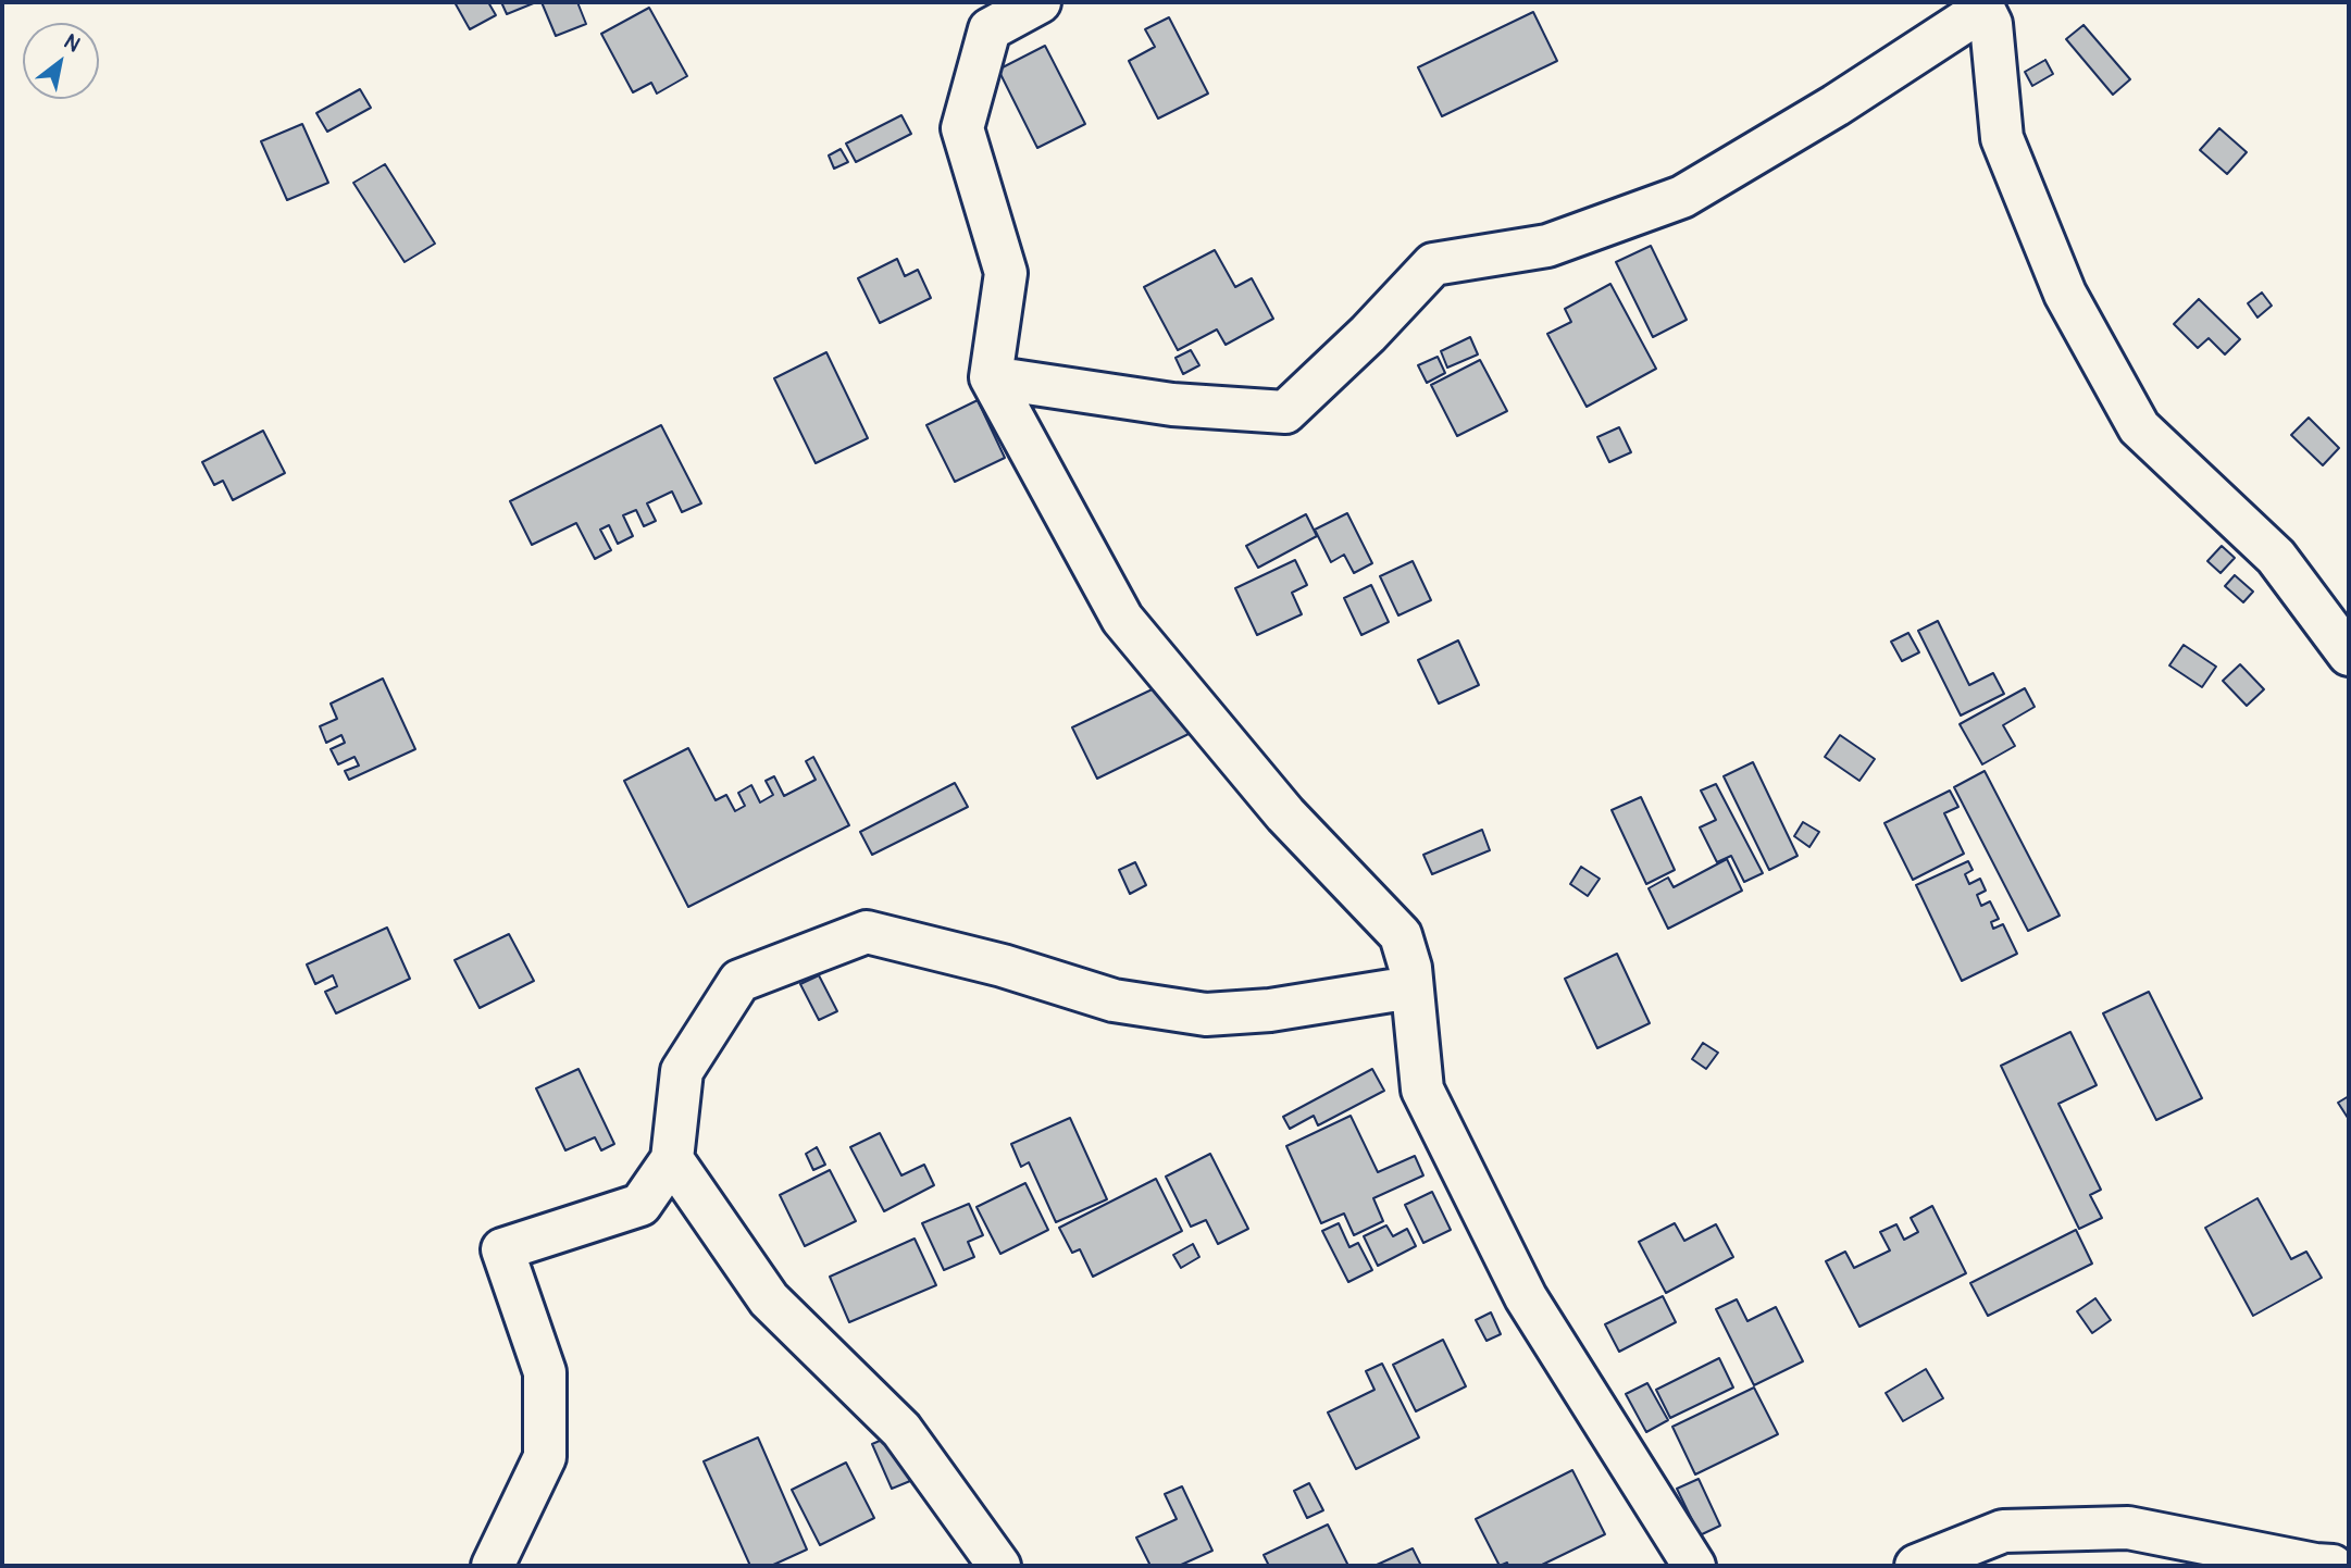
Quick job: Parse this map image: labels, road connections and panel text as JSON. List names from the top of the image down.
{
  "north": "top right"
}
